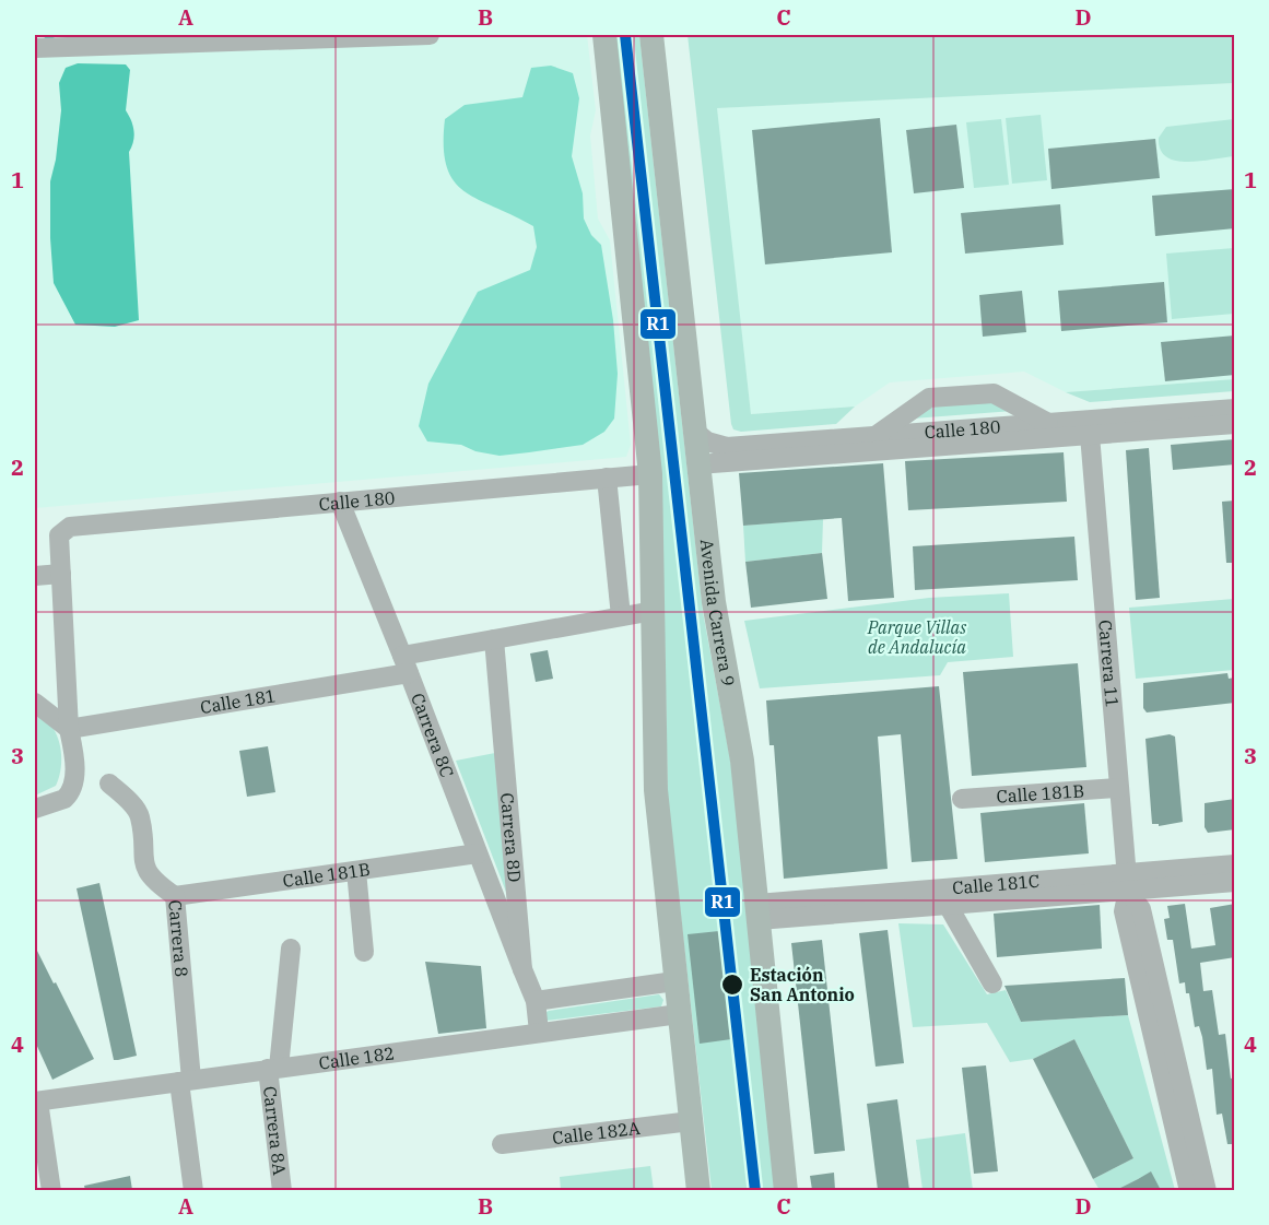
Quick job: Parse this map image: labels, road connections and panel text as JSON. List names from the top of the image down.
{
  "streets": {
    "main road": ["Avenida Carrera 9"],
    "street": [
      "Calle 180",
      "Carrera 11",
      "Calle 181",
      "Carrera 8C",
      "Calle 181B",
      "Carrera 8D",
      "Calle 181C",
      "Carrera 8",
      "Calle 182",
      "Carrera 8A",
      "Calle 182A"
    ]
  },
  "crossings": [
    ["Calle 180", "Avenida Carrera 9"],
    ["Calle 180", "Carrera 11"],
    ["Calle 180", "Carrera 8C"],
    ["Avenida Carrera 9", "Calle 181C"],
    ["Carrera 11", "Calle 181B"],
    ["Carrera 11", "Calle 181C"],
    ["Calle 181", "Carrera 8C"],
    ["Calle 181", "Carrera 8D"],
    ["Carrera 8C", "Calle 181B"],
    ["Carrera 8C", "Carrera 8D"],
    ["Calle 181B", "Carrera 8"],
    ["Carrera 8D", "Calle 182"],
    ["Carrera 8", "Calle 182"],
    ["Calle 182", "Carrera 8A"]
  ],
  "parks": ["Parque Villas de Andalucía"],
  "places": ["Estación San Antonio"],
  "lines": ["transit line R1"],
  "grid": {
    "columns": [
      "A",
      "B",
      "C",
      "D"
    ],
    "rows": [
      "1",
      "2",
      "3",
      "4"
    ]
  }
}
